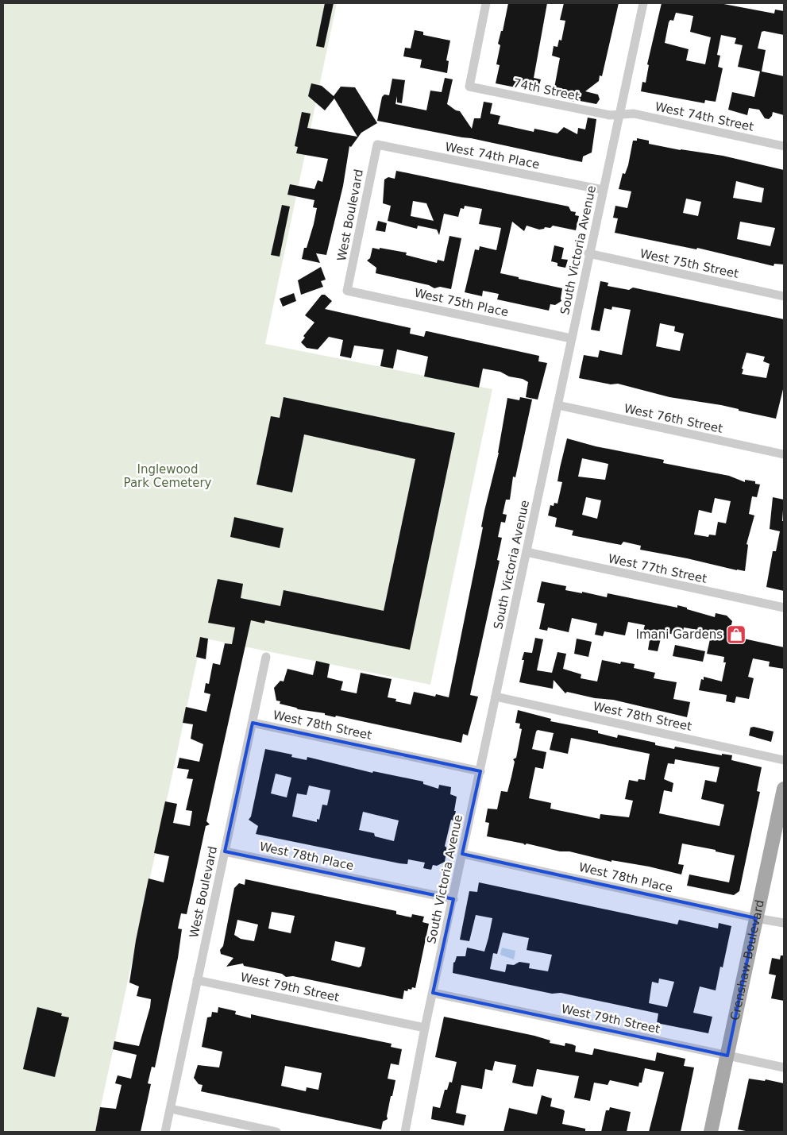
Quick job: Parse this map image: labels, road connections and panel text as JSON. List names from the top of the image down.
{
  "streets": {
    "main road": ["Crenshaw Boulevard"],
    "street": [
      "74th Street",
      "West 74th Street",
      "West 74th Place",
      "West Boulevard",
      "South Victoria Avenue",
      "West 75th Street",
      "West 75th Place",
      "West 76th Street",
      "West 77th Street",
      "West 78th Street",
      "West 78th Place",
      "West 79th Street"
    ]
  },
  "crossings": [
    ["74th Street", "West 74th Street"],
    ["74th Street", "South Victoria Avenue"],
    ["West 74th Street", "South Victoria Avenue"],
    ["West 74th Place", "West Boulevard"],
    ["West 74th Place", "South Victoria Avenue"],
    ["West Boulevard", "West 75th Place"],
    ["West Boulevard", "West 78th Street"],
    ["West Boulevard", "West 78th Place"],
    ["West Boulevard", "West 79th Street"],
    ["South Victoria Avenue", "West 75th Street"],
    ["South Victoria Avenue", "West 75th Place"],
    ["South Victoria Avenue", "West 76th Street"],
    ["South Victoria Avenue", "West 77th Street"],
    ["South Victoria Avenue", "West 78th Street"],
    ["South Victoria Avenue", "West 78th Place"],
    ["South Victoria Avenue", "West 79th Street"],
    ["West 78th Place", "Crenshaw Boulevard"],
    ["Crenshaw Boulevard", "West 79th Street"]
  ],
  "parks": ["Inglewood Park Cemetery"],
  "places": {
    "shop": ["Imani Gardens"]
  }
}
